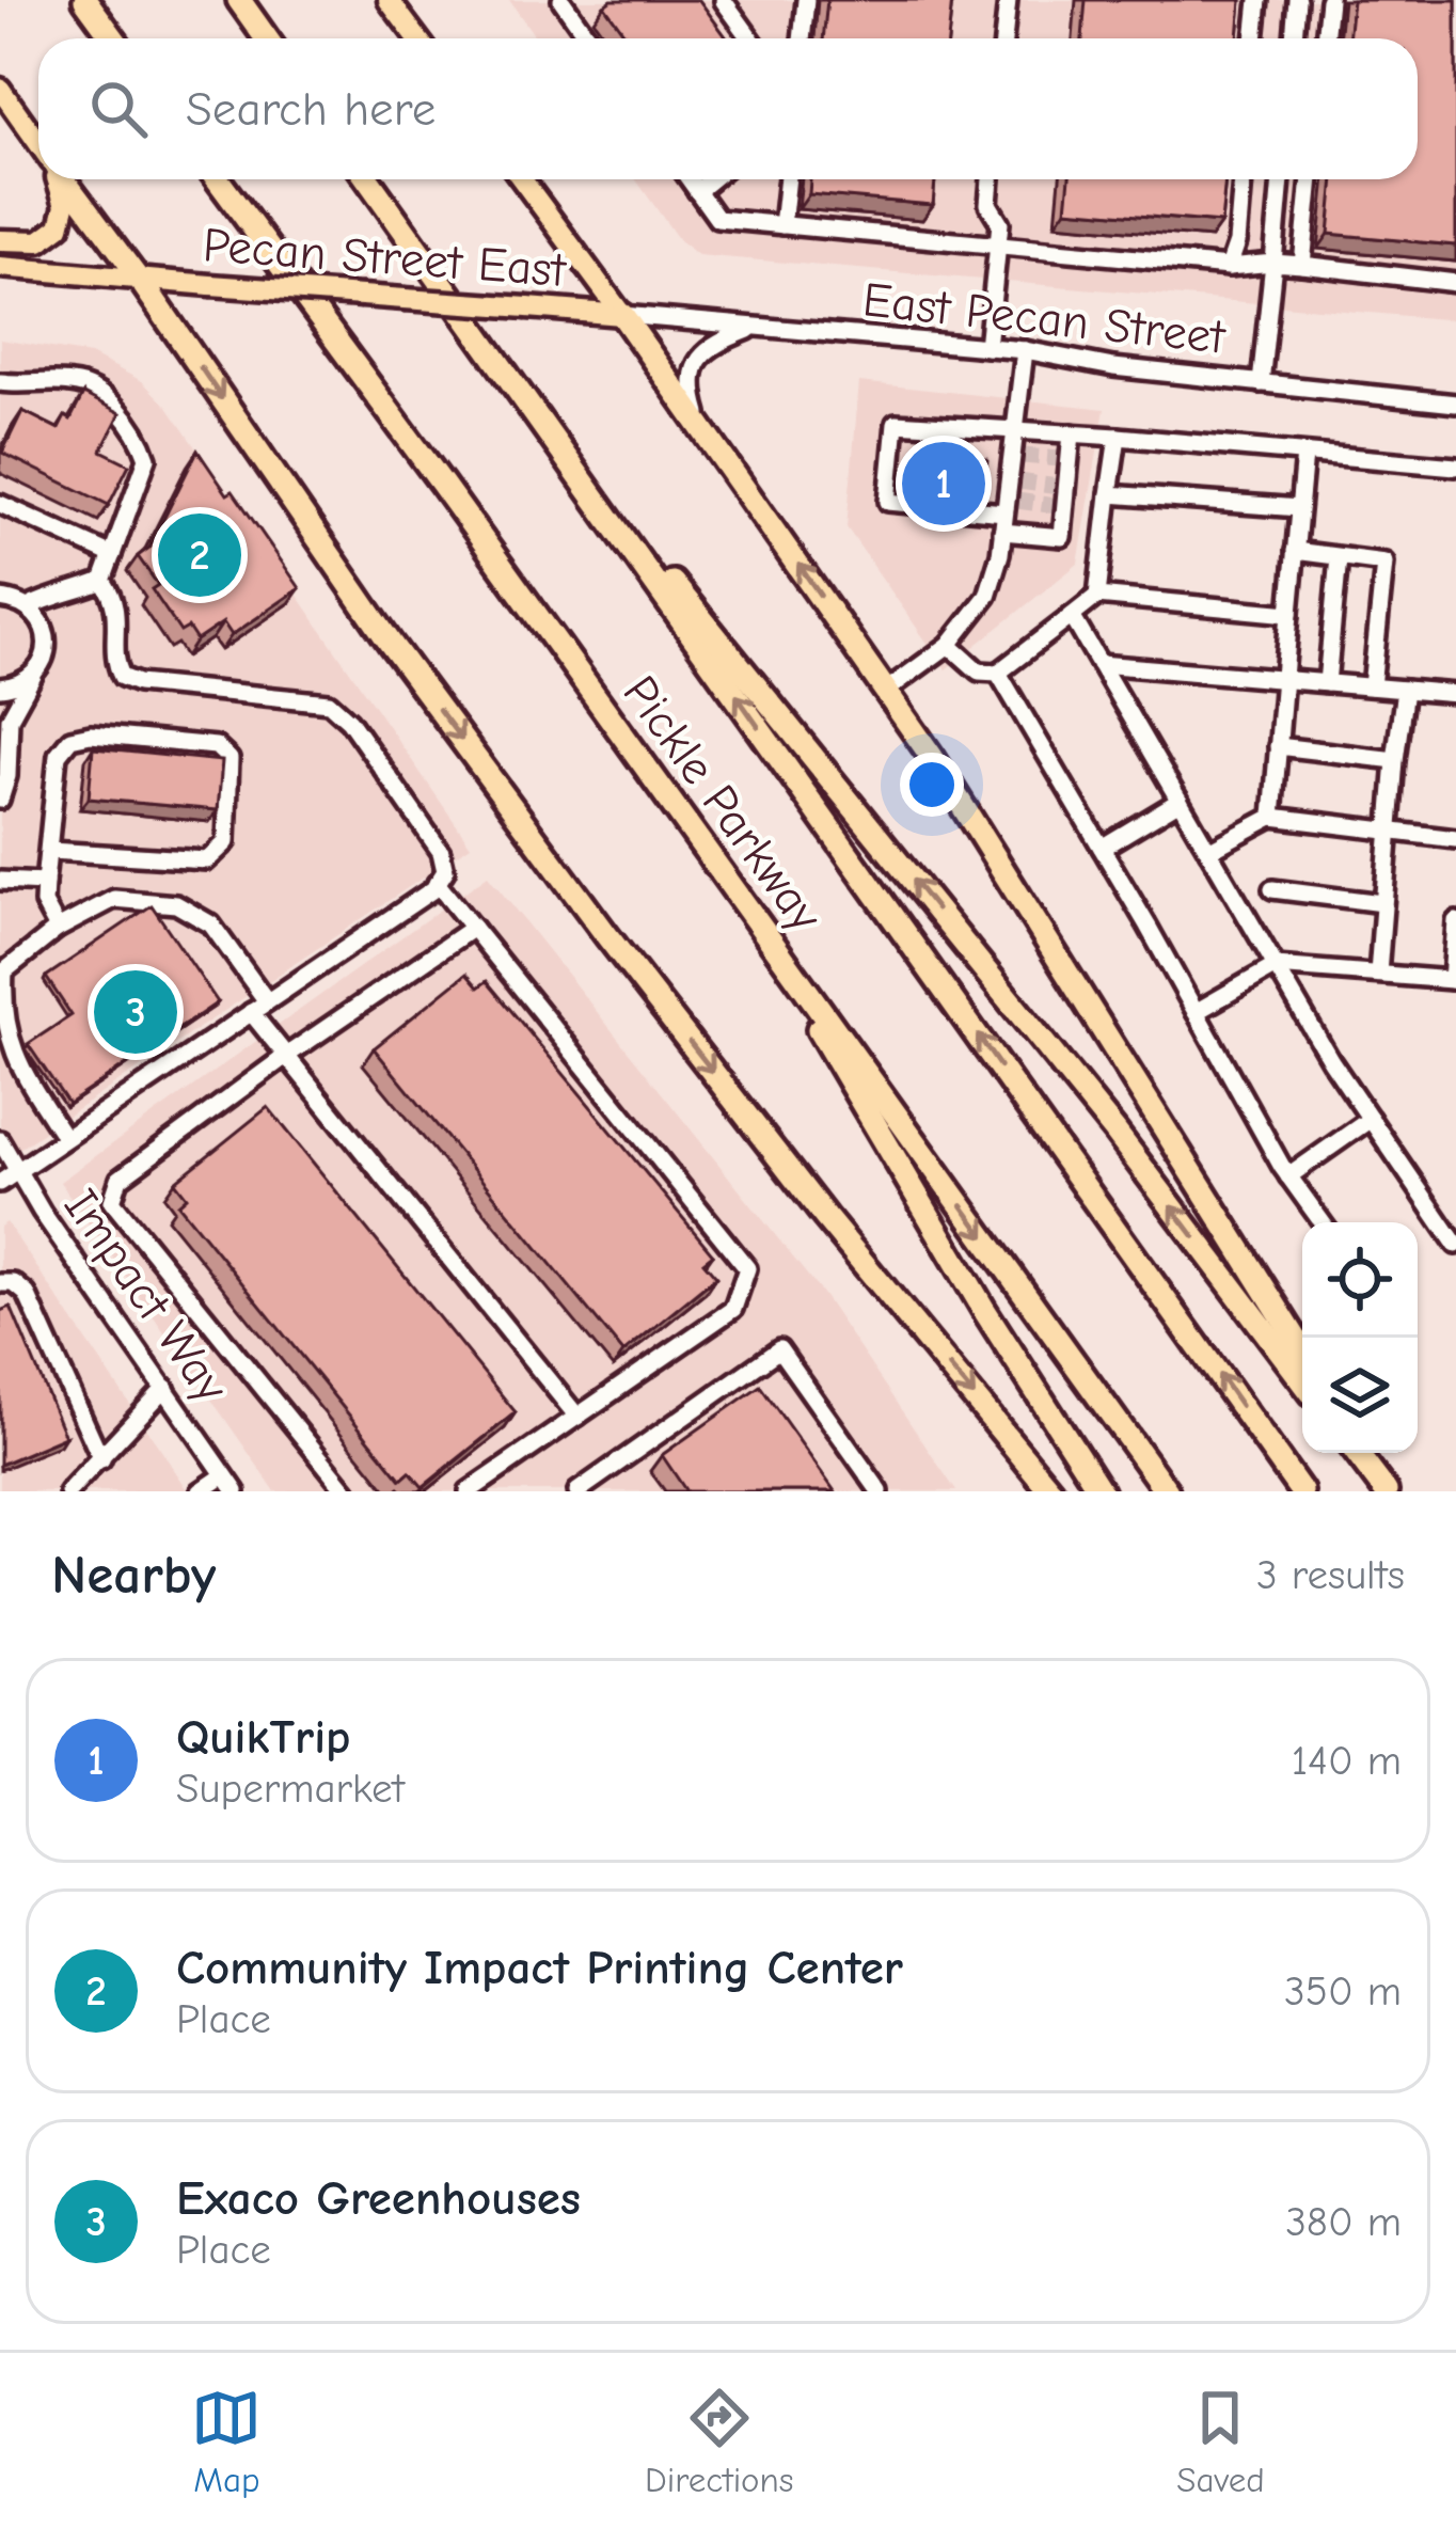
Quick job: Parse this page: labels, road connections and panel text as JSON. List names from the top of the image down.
{
  "streets": {
    "highway": ["Pickle Parkway"],
    "main road": ["Pecan Street East"],
    "street": ["East Pecan Street", "Impact Way"]
  },
  "crossings": [
    ["Pecan Street East", "East Pecan Street"]
  ],
  "page": {
    "search": "Search here",
    "pins": ["1", "2", "3"],
    "heading": ["Nearby", "3 results"],
    "list": [
      {
        "mark": "1",
        "name": "QuikTrip",
        "note": "Supermarket",
        "value": "140 m"
      },
      {
        "mark": "2",
        "name": "Community Impact Printing Center",
        "note": "Place",
        "value": "350 m"
      },
      {
        "mark": "3",
        "name": "Exaco Greenhouses",
        "note": "Place",
        "value": "380 m"
      }
    ],
    "nav": ["Map", "Directions", "Saved"]
  }
}
